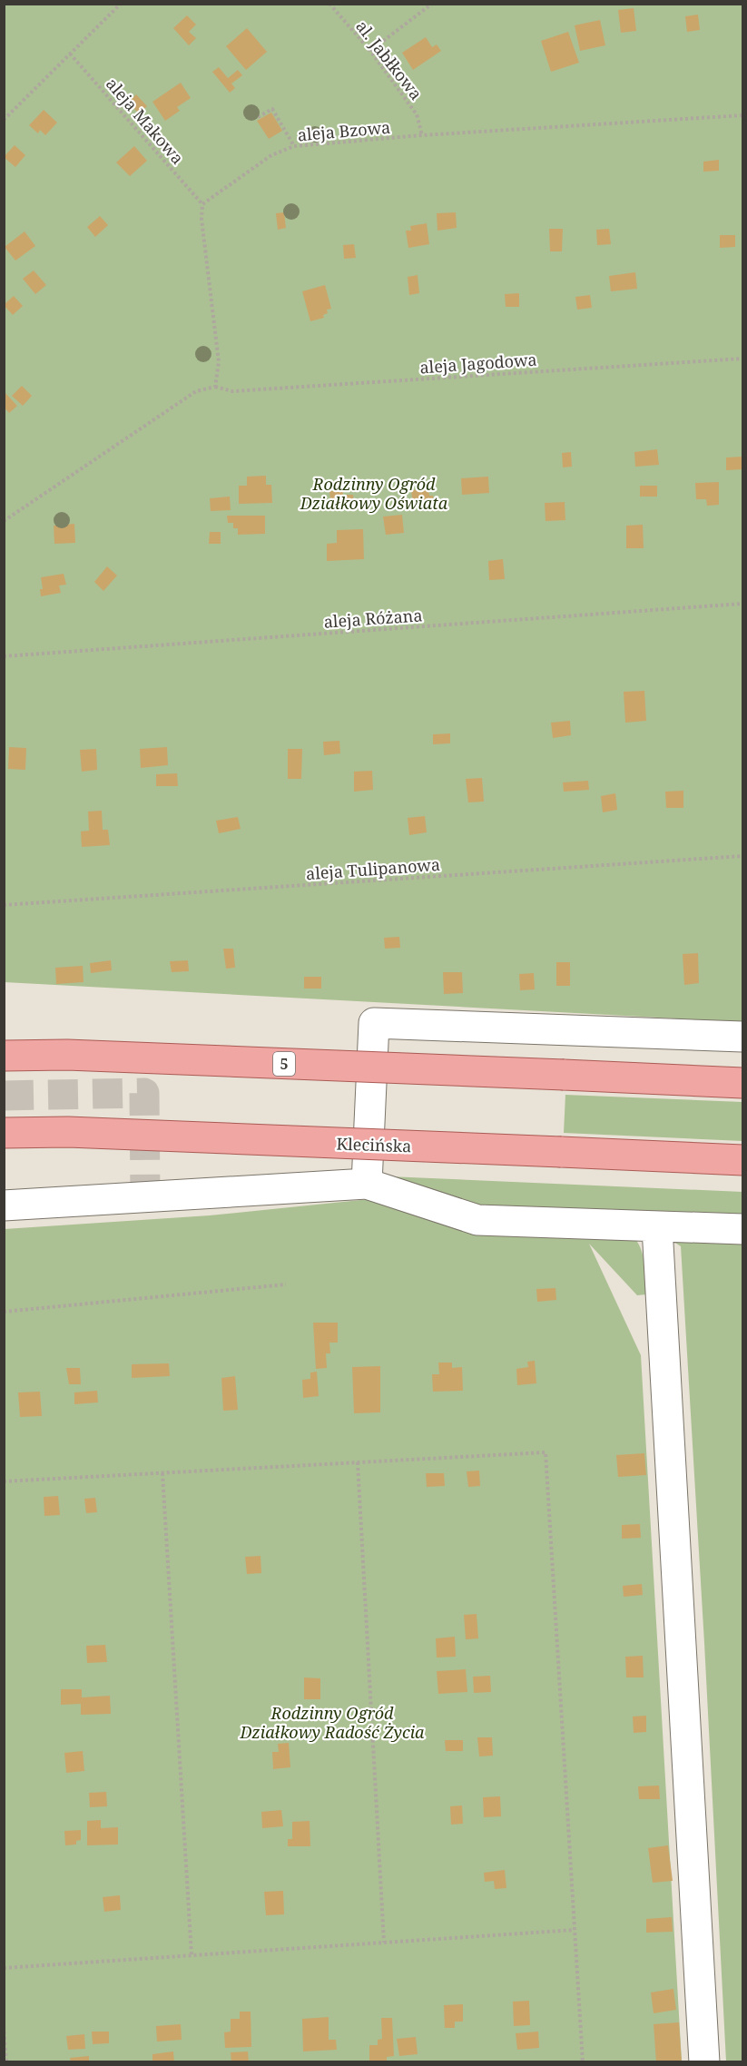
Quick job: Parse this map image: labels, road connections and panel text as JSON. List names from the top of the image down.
{
  "streets": {
    "main road": ["5", "Klecińska"],
    "path": [
      "al. Jabłkowa",
      "aleja Makowa",
      "aleja Bzowa",
      "aleja Jagodowa",
      "aleja Różana",
      "aleja Tulipanowa"
    ]
  },
  "crossings": [
    ["al. Jabłkowa", "aleja Bzowa"],
    ["aleja Makowa", "aleja Bzowa"]
  ],
  "parks": ["Rodzinny Ogród Działkowy Oświata", "Rodzinny Ogród Działkowy Radość Życia"]
}
